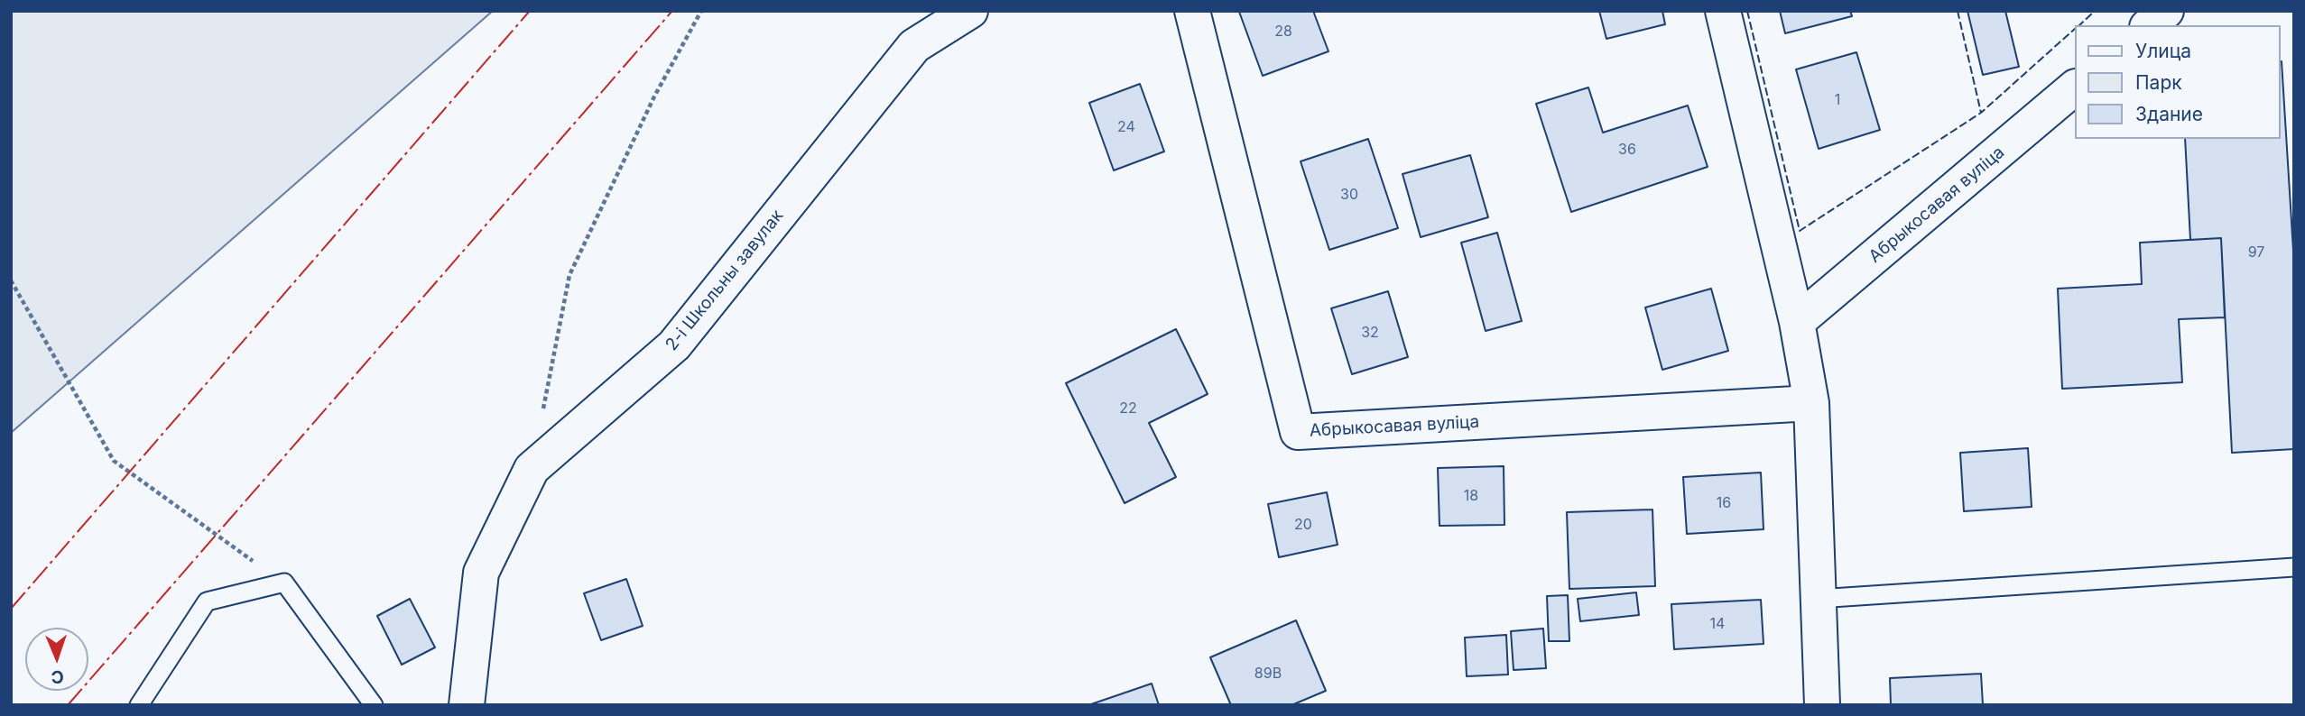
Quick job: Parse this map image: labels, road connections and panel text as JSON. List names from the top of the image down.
{
  "streets": {
    "street": ["Абрыкосавая вуліца", "2-і Школьны завулак"]
  },
  "house_numbers": [
    "28",
    "1",
    "24",
    "36",
    "30",
    "97",
    "32",
    "22",
    "18",
    "16",
    "20",
    "14",
    "89В"
  ],
  "legend": ["Улица", "Парк", "Здание"],
  "north": "bottom"
}
